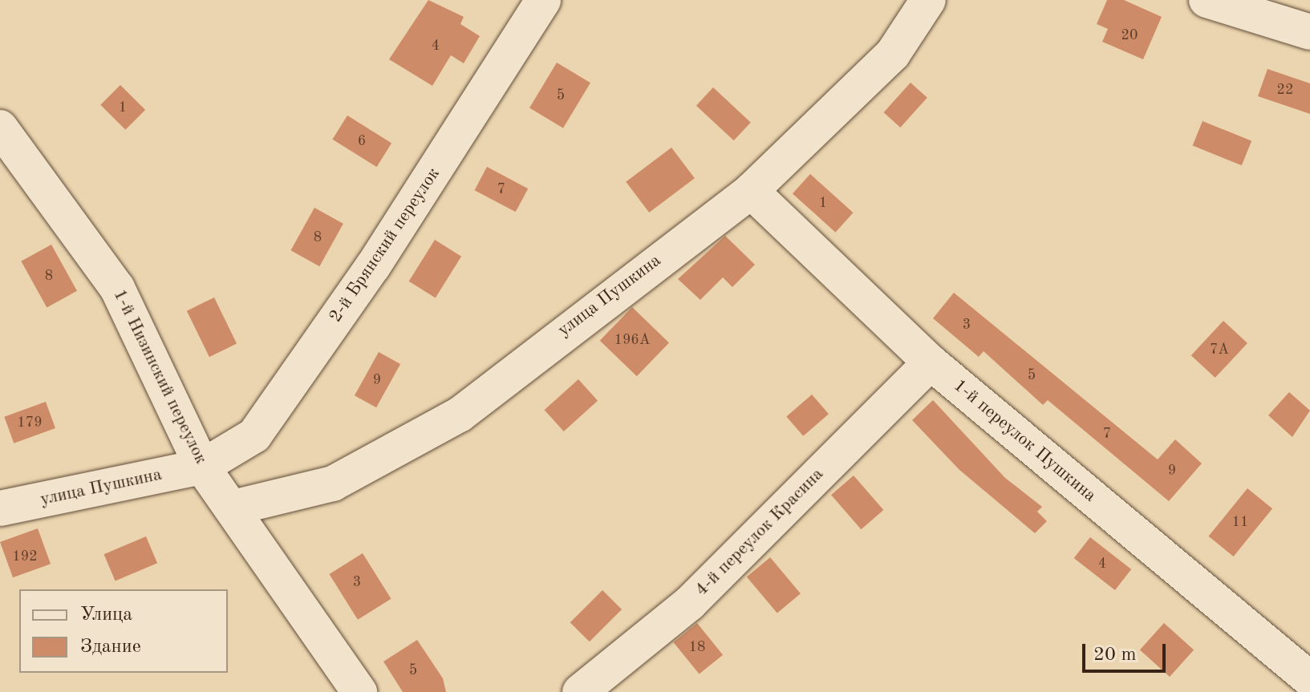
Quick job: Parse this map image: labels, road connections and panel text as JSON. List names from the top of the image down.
{
  "streets": {
    "street": [
      "2-й Брянский переулок",
      "улица Пушкина",
      "1-й Низинский переулок",
      "1-й переулок Пушкина",
      "4-й переулок Красина"
    ]
  },
  "crossings": [
    ["2-й Брянский переулок", "улица Пушкина"],
    ["2-й Брянский переулок", "1-й Низинский переулок"],
    ["улица Пушкина", "1-й Низинский переулок"],
    ["улица Пушкина", "1-й переулок Пушкина"],
    ["1-й переулок Пушкина", "4-й переулок Красина"]
  ],
  "house_numbers": [
    "20",
    "4",
    "22",
    "5",
    "1",
    "6",
    "7",
    "1",
    "8",
    "8",
    "3",
    "196А",
    "7А",
    "5",
    "9",
    "179",
    "7",
    "9",
    "11",
    "192",
    "4",
    "3",
    "18",
    "5"
  ],
  "legend": ["Улица", "Здание"],
  "scale_bar": "20 m"
}
